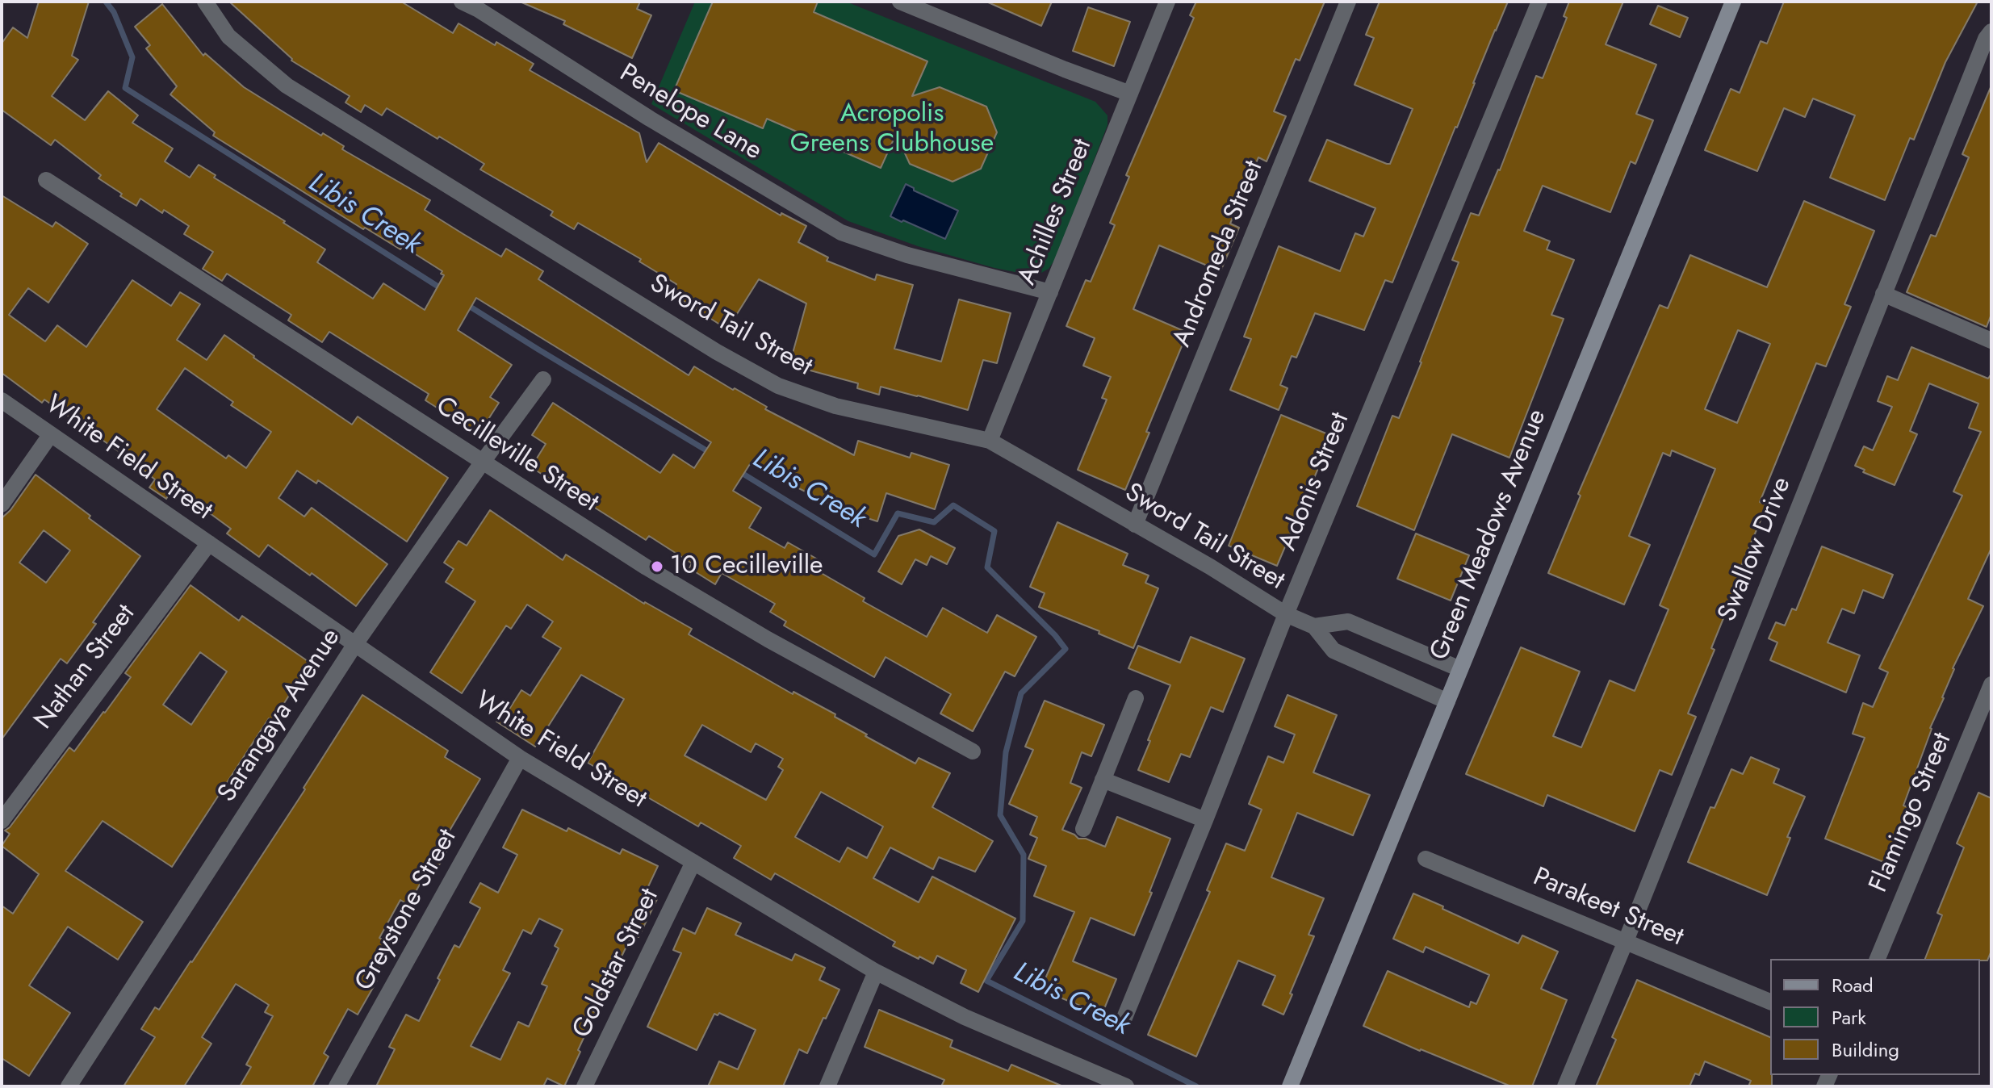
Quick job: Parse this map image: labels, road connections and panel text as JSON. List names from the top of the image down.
{
  "streets": {
    "street": [
      "Penelope Lane",
      "Achilles Street",
      "Andromeda Street",
      "Sword Tail Street",
      "Cecilleville Street",
      "White Field Street",
      "Adonis Street",
      "Green Meadows Avenue",
      "Swallow Drive",
      "Nathan Street",
      "Sarangaya Avenue",
      "Flamingo Street",
      "Parakeet Street",
      "Greystone Street",
      "Goldstar Street"
    ]
  },
  "crossings": [
    ["Penelope Lane", "Achilles Street"],
    ["Achilles Street", "Sword Tail Street"],
    ["Andromeda Street", "Sword Tail Street"],
    ["Sword Tail Street", "Adonis Street"],
    ["Sword Tail Street", "Green Meadows Avenue"],
    ["Cecilleville Street", "Sarangaya Avenue"],
    ["White Field Street", "Nathan Street"],
    ["White Field Street", "Sarangaya Avenue"],
    ["White Field Street", "Greystone Street"],
    ["White Field Street", "Goldstar Street"],
    ["Swallow Drive", "Parakeet Street"]
  ],
  "water": ["Libis Creek"],
  "parks": ["Acropolis Greens Clubhouse"],
  "places": ["10 Cecilleville"],
  "legend": ["Road", "Park", "Building"]
}
